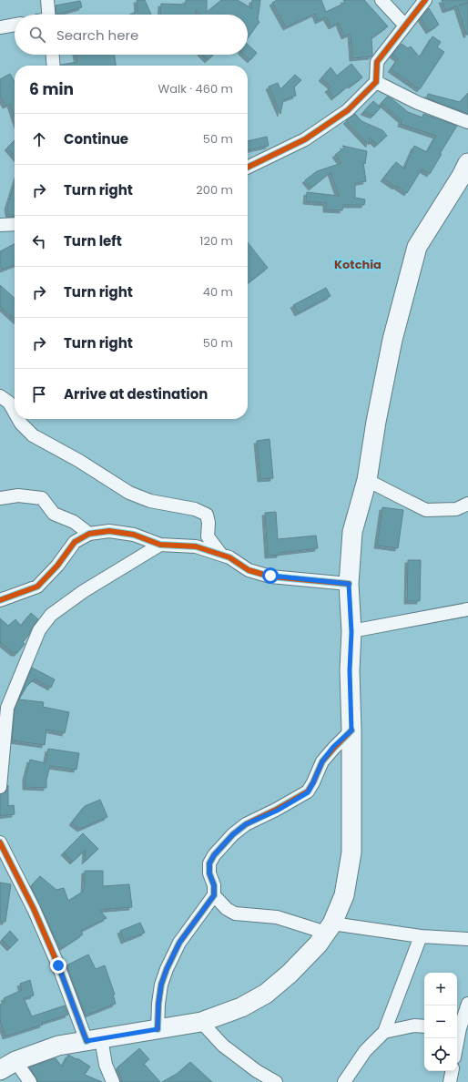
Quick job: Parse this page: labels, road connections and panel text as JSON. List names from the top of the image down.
{
  "districts": ["Kotchia"],
  "page": {
    "search": "Search here",
    "heading": ["6 min", "Walk · 460 m"],
    "list": [
      ["Continue", "50 m"],
      ["Turn right", "200 m"],
      ["Turn left", "120 m"],
      ["Turn right", "40 m"],
      ["Turn right", "50 m"],
      "Arrive at destination"
    ],
    "map_buttons": ["+", "−"]
  }
}
